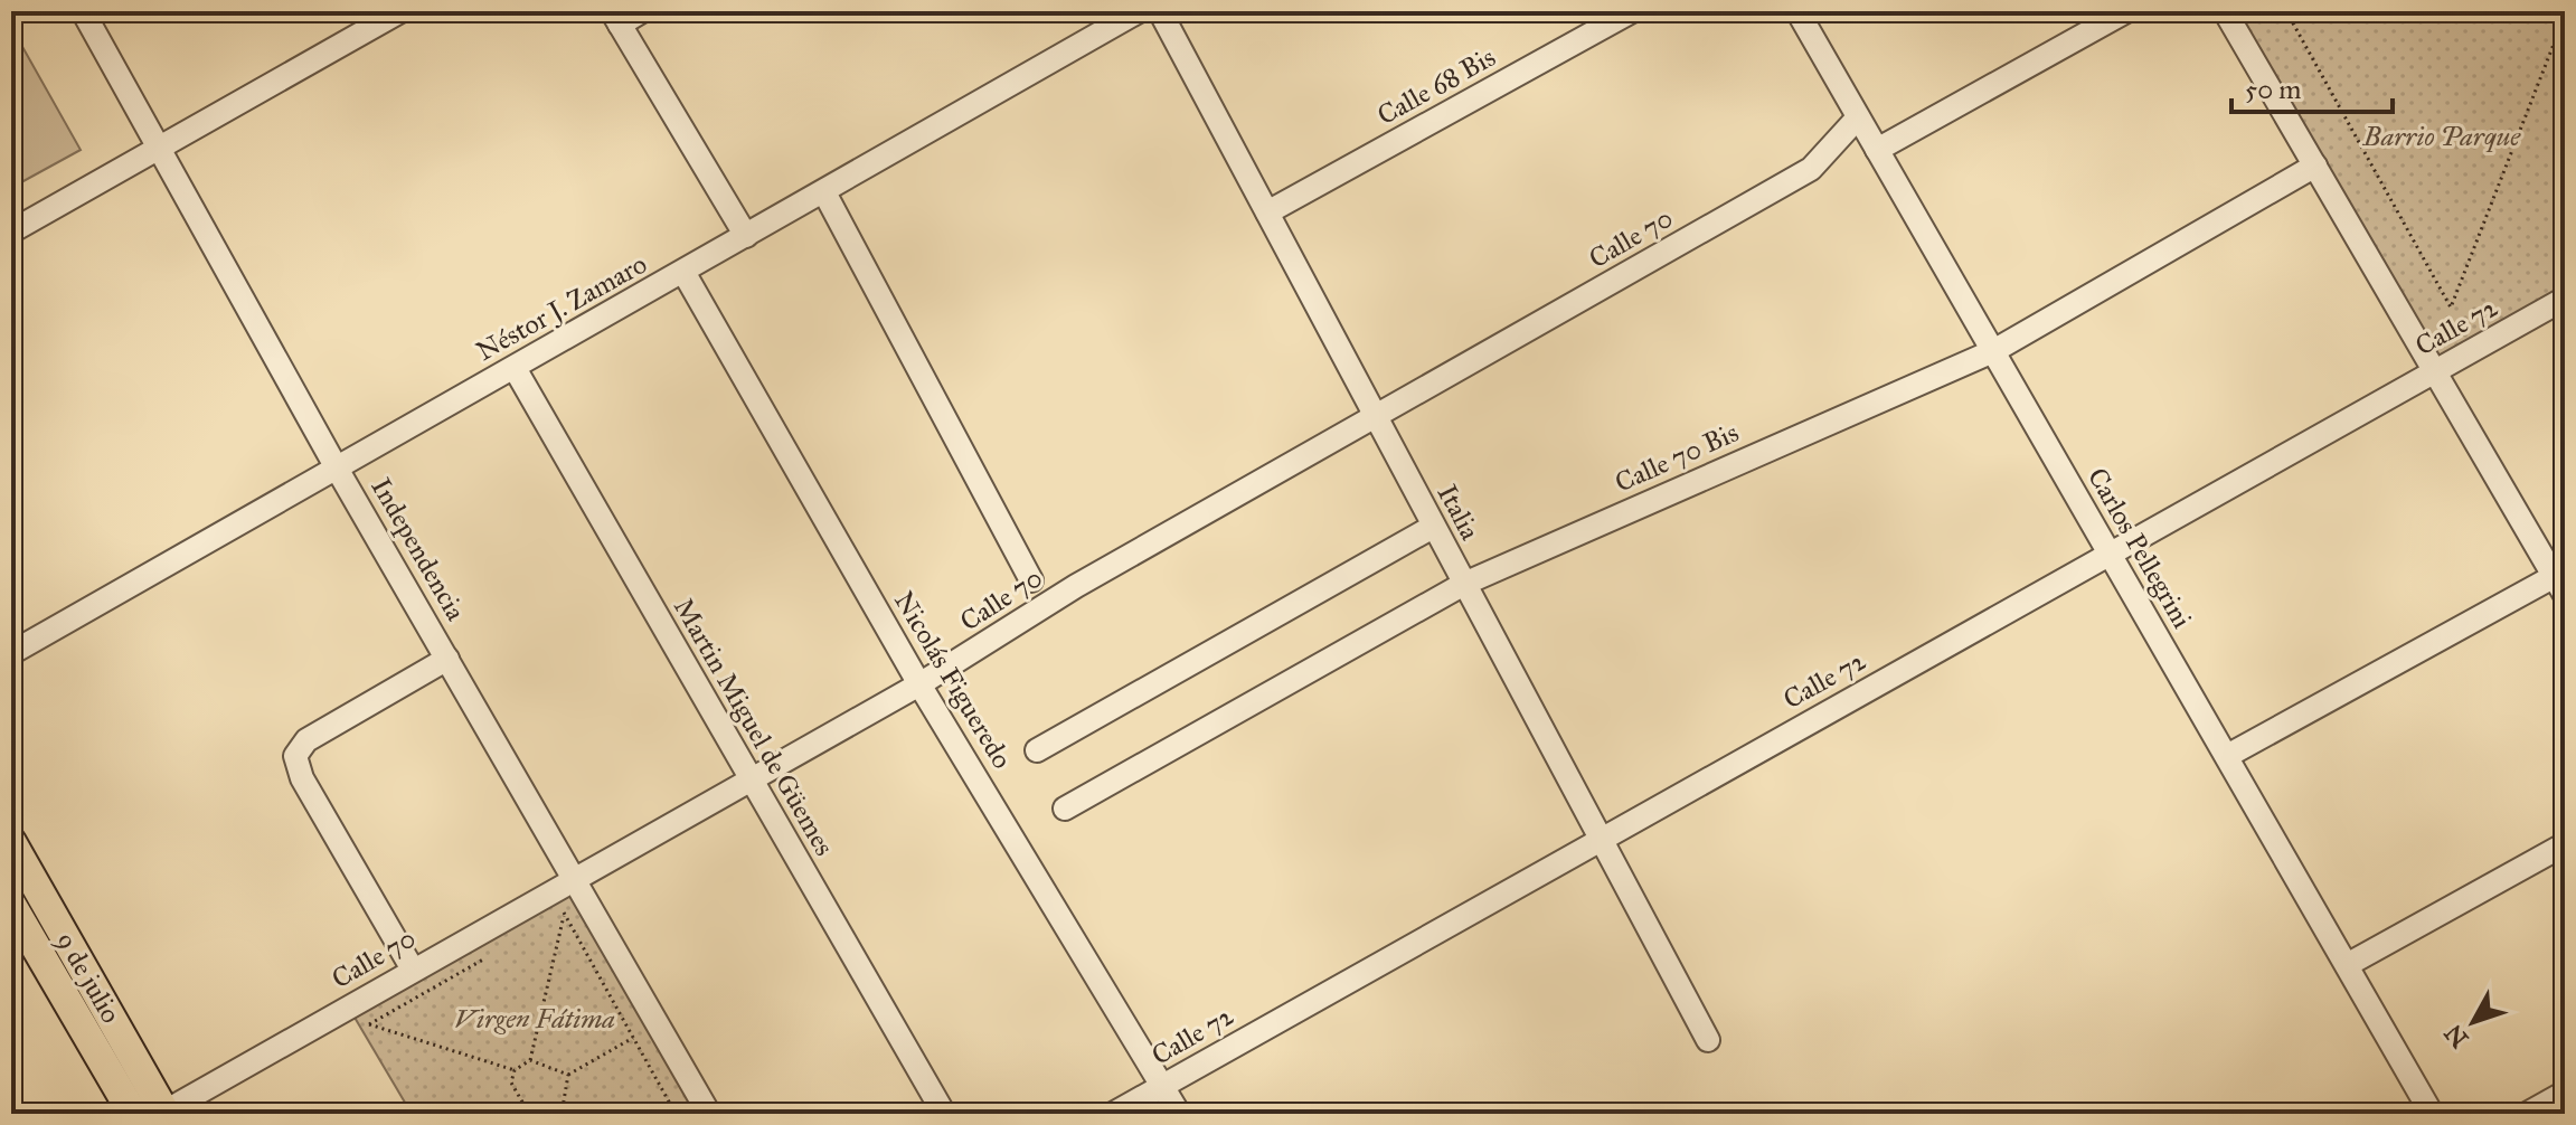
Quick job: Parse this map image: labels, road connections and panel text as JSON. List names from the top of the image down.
{
  "streets": {
    "main road": ["9 de julio"],
    "street": [
      "Calle 68 Bis",
      "Calle 70",
      "Néstor J. Zamaro",
      "Calle 72",
      "Calle 70 Bis",
      "Italia",
      "Carlos Pellegrini",
      "Independencia",
      "Nicolás Figueredo",
      "Martin Miguel de Güemes"
    ]
  },
  "crossings": [
    ["Calle 68 Bis", "Italia"],
    ["Calle 70", "Italia"],
    ["Calle 70", "Carlos Pellegrini"],
    ["Calle 70", "Independencia"],
    ["Calle 70", "Nicolás Figueredo"],
    ["Calle 70", "Martin Miguel de Güemes"],
    ["Calle 70", "9 de julio"],
    ["Néstor J. Zamaro", "Independencia"],
    ["Néstor J. Zamaro", "Nicolás Figueredo"],
    ["Néstor J. Zamaro", "Martin Miguel de Güemes"],
    ["Calle 72", "Italia"],
    ["Calle 72", "Carlos Pellegrini"],
    ["Calle 72", "Nicolás Figueredo"],
    ["Calle 70 Bis", "Italia"],
    ["Calle 70 Bis", "Carlos Pellegrini"]
  ],
  "parks": ["Barrio Parque", "Virgen Fátima"],
  "scale_bar": "50 m",
  "north": "bottom left"
}
